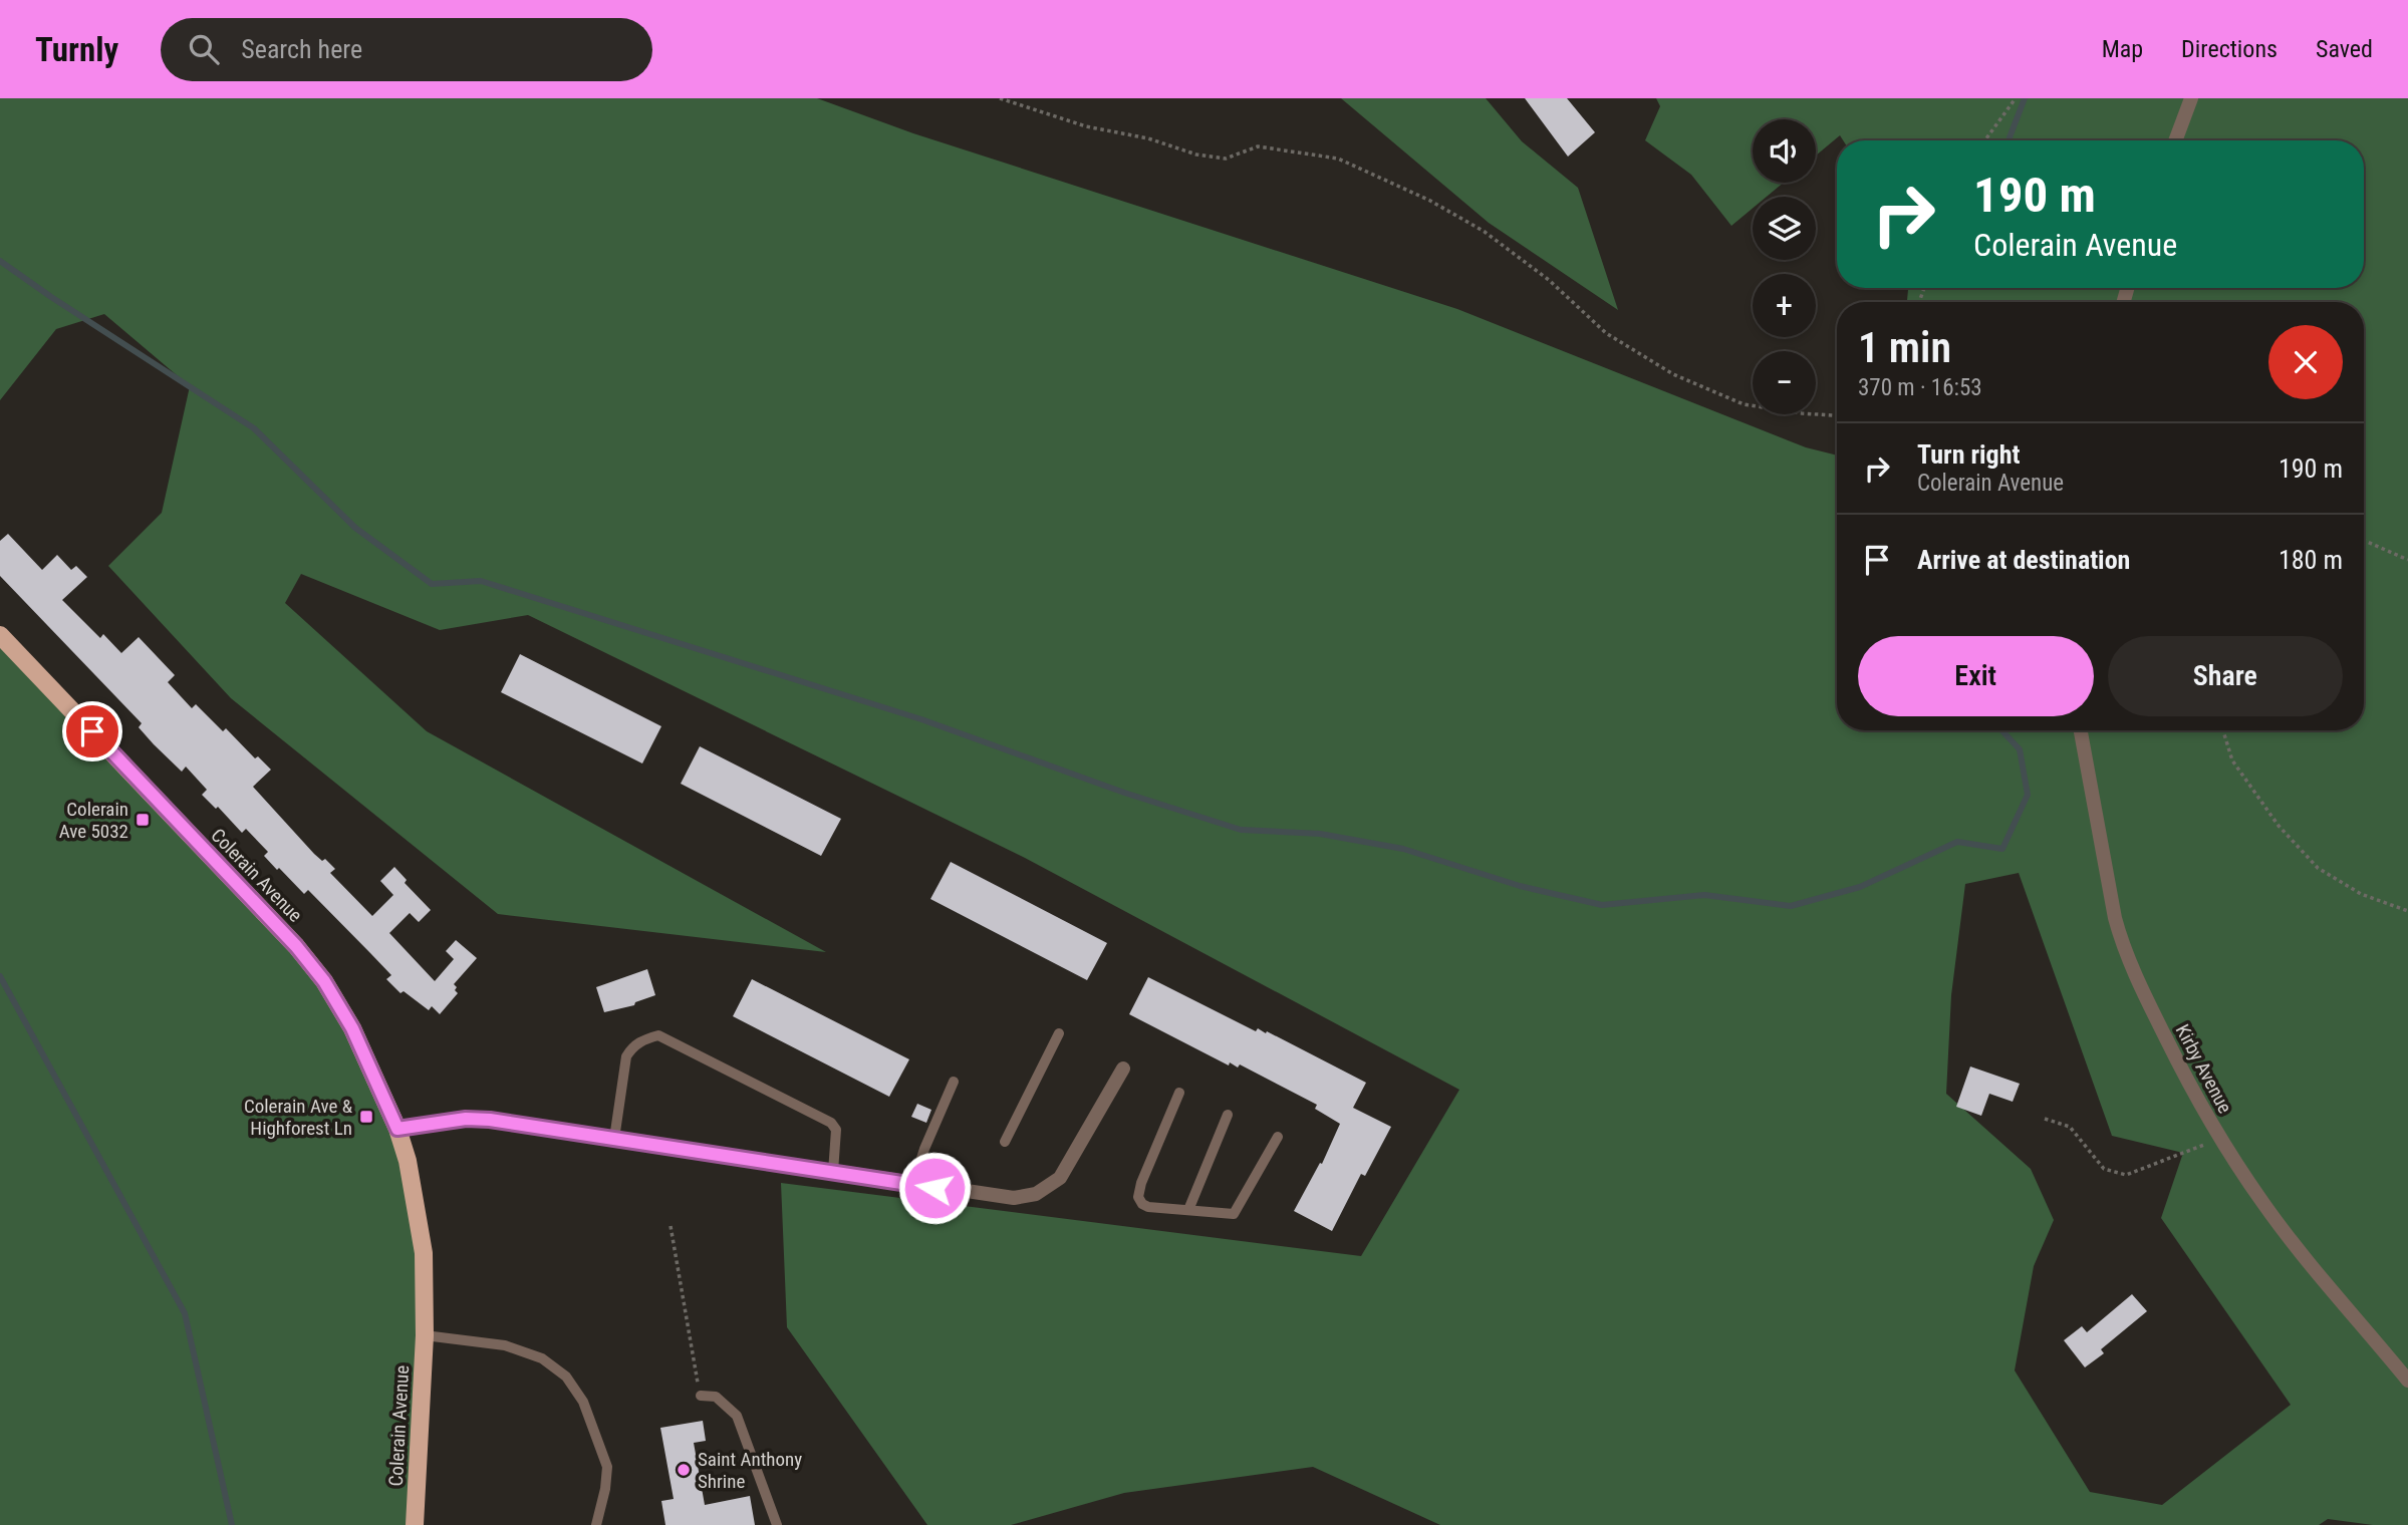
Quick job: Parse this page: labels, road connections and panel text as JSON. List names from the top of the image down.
{
  "streets": {
    "main road": ["Colerain Avenue"],
    "street": ["Kirby Avenue"]
  },
  "places": {
    "transit": ["Colerain Ave 5032", "Colerain Ave & Highforest Ln"],
    "other": ["Saint Anthony Shrine"]
  },
  "page": {
    "header": "Turnly",
    "search": "Search here",
    "nav": ["Map", "Directions", "Saved"],
    "map_buttons": ["+", "−"],
    "turn": ["190 m", "Colerain Avenue"],
    "heading": ["1 min", "370 m · 16:53"],
    "list": [
      {
        "name": "Turn right",
        "note": "Colerain Avenue",
        "value": "190 m"
      },
      {
        "name": "Arrive at destination",
        "value": "180 m"
      }
    ],
    "buttons": ["Exit", "Share"]
  }
}
